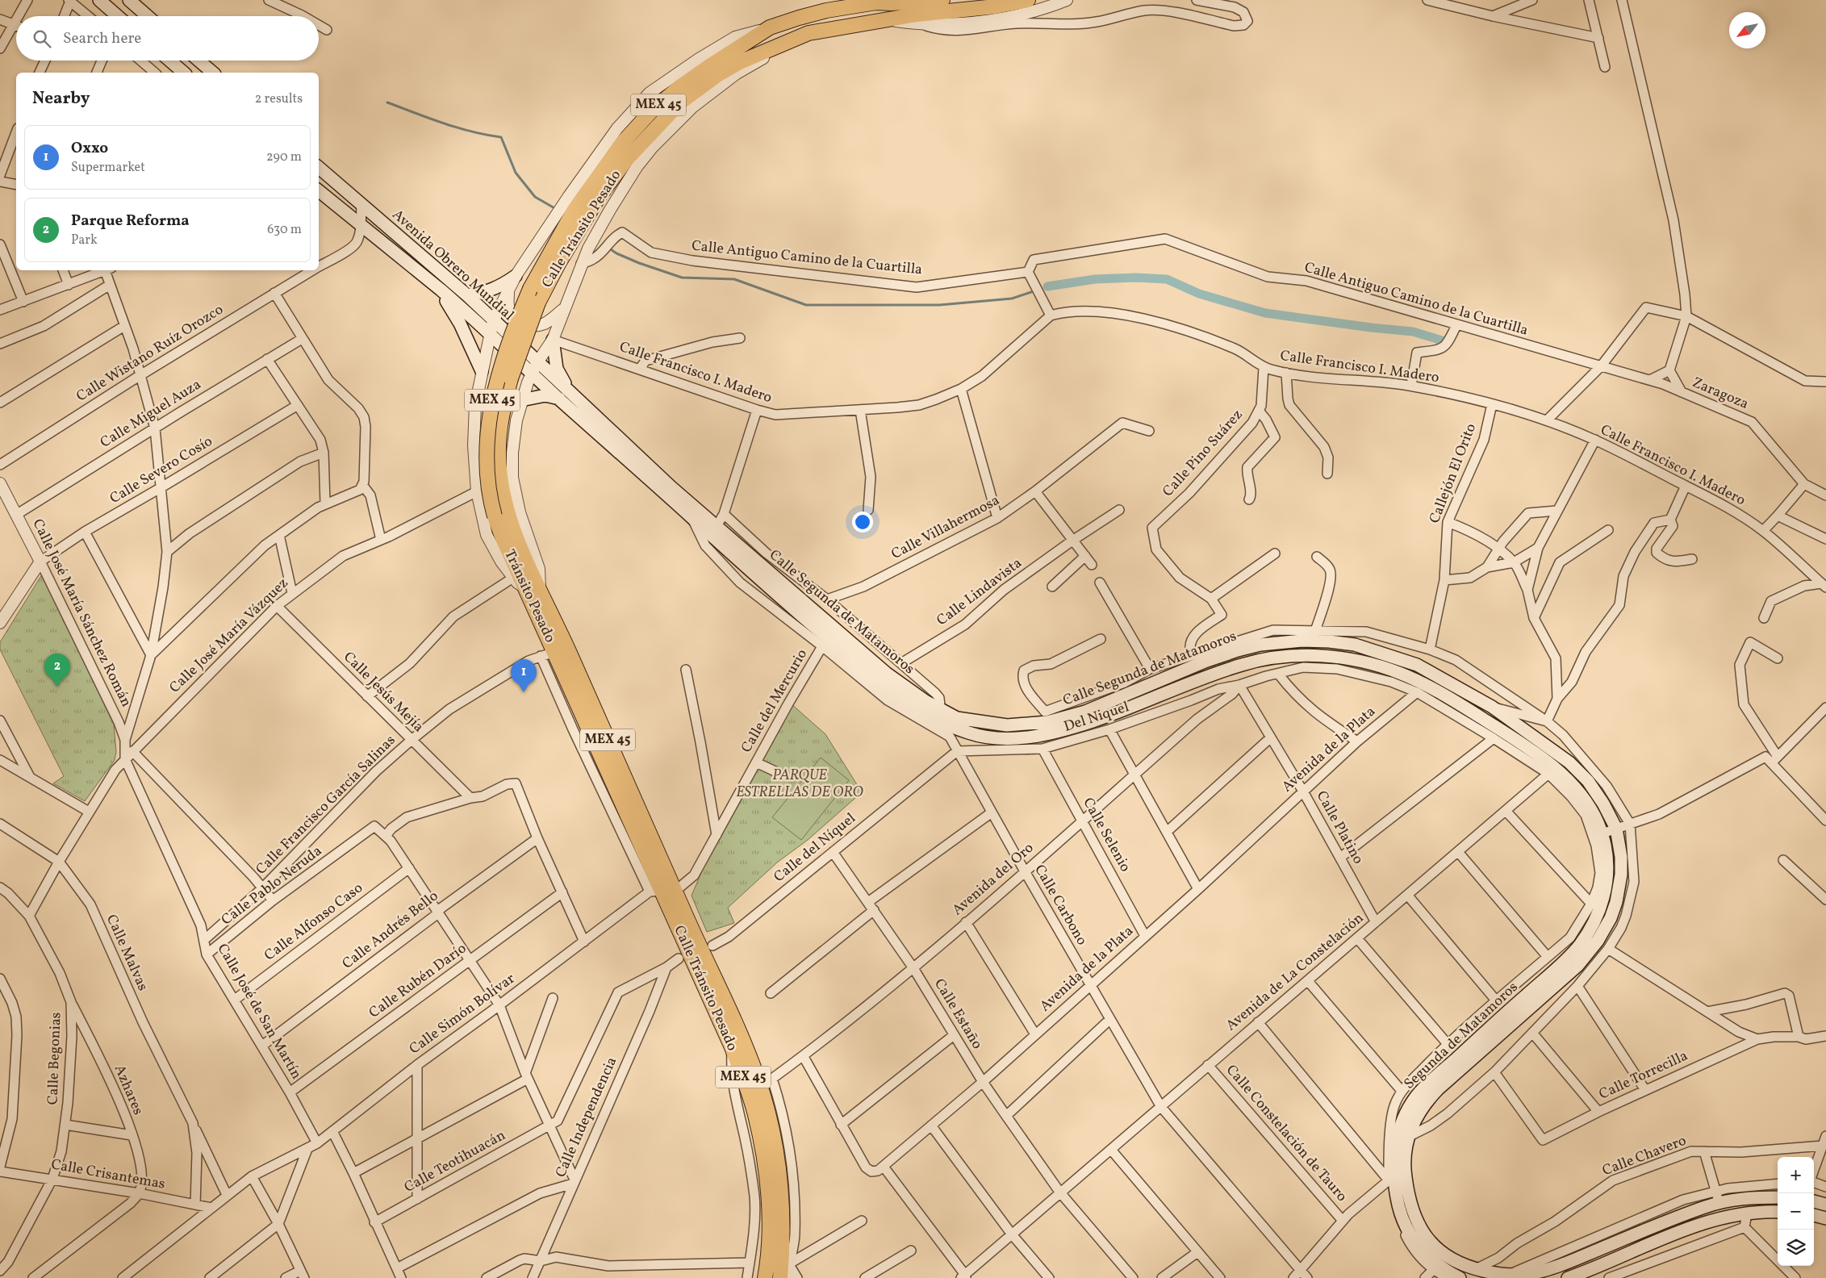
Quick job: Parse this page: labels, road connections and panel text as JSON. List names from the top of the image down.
{
  "streets": {
    "main road": [
      "MEX 45",
      "Calle Tránsito Pesado",
      "Avenida Obrero Mundial",
      "Tránsito Pesado",
      "Calle Segunda de Matamoros",
      "Segunda de Matamoros"
    ],
    "street": [
      "Calle Antiguo Camino de la Cuartilla",
      "Calle Wistano Ruíz Orozco",
      "Calle Francisco I. Madero",
      "Zaragoza",
      "Calle Miguel Auza",
      "Calle Pino Suárez",
      "Calle Severo Cosío",
      "Callejón El Orito",
      "Calle Villahermosa",
      "Calle Lindavista",
      "Calle José María Sánchez Román",
      "Calle José María Vázquez",
      "Calle Jesús Mejía",
      "Calle del Mercurio",
      "Del Niquel",
      "Avenida de la Plata",
      "Calle Francisco García Salinas",
      "Calle Platino",
      "Calle Selenio",
      "Calle del Níquel",
      "Avenida del Oro",
      "Calle Pablo Neruda",
      "Calle Carbono",
      "Calle Alfonso Caso",
      "Calle Andrés Bello",
      "Calle Malvas",
      "Avenida de La Constelación",
      "Calle Rubén Darío",
      "Calle José de San Martín",
      "Calle Simón Bolívar",
      "Calle Estaño",
      "Calle Begonias",
      "Calle Torrecilla",
      "Azhares",
      "Calle Independencia",
      "Calle Constelación de Tauro",
      "Calle Chavero",
      "Calle Teotihuacán",
      "Calle Crisantemas"
    ]
  },
  "crossings": [
    ["Calle Tránsito Pesado", "Tránsito Pesado"],
    ["Calle Tránsito Pesado", "Calle del Mercurio"],
    ["Calle Tránsito Pesado", "Avenida del Oro"],
    ["Calle Tránsito Pesado", "Calle Simón Bolívar"],
    ["Calle Antiguo Camino de la Cuartilla", "Zaragoza"],
    ["Avenida Obrero Mundial", "Calle Wistano Ruíz Orozco"],
    ["Avenida Obrero Mundial", "Calle Segunda de Matamoros"],
    ["Calle Francisco I. Madero", "Calle Pino Suárez"],
    ["Calle Francisco I. Madero", "Callejón El Orito"],
    ["Calle Miguel Auza", "Calle José María Sánchez Román"],
    ["Calle Severo Cosío", "Calle José María Sánchez Román"],
    ["Tránsito Pesado", "Calle del Mercurio"],
    ["Tránsito Pesado", "Calle Francisco García Salinas"],
    ["Tránsito Pesado", "Calle Simón Bolívar"],
    ["Calle Segunda de Matamoros", "Calle Carbono"],
    ["Calle Segunda de Matamoros", "Segunda de Matamoros"],
    ["Calle José María Sánchez Román", "Calle José María Vázquez"],
    ["Calle José María Sánchez Román", "Calle José de San Martín"],
    ["Calle José María Vázquez", "Calle Jesús Mejía"],
    ["Calle José María Vázquez", "Calle Malvas"],
    ["Calle José María Vázquez", "Calle José de San Martín"],
    ["Calle José María Vázquez", "Calle Begonias"],
    ["Calle Jesús Mejía", "Calle Francisco García Salinas"],
    ["Calle del Mercurio", "Calle Simón Bolívar"],
    ["Del Niquel", "Avenida de la Plata"],
    ["Del Niquel", "Calle Platino"],
    ["Del Niquel", "Calle Selenio"],
    ["Del Niquel", "Calle del Níquel"],
    ["Del Niquel", "Avenida del Oro"],
    ["Del Niquel", "Calle Carbono"],
    ["Del Niquel", "Avenida de La Constelación"],
    ["Avenida de la Plata", "Calle Platino"],
    ["Avenida de la Plata", "Calle Selenio"],
    ["Avenida de la Plata", "Calle Carbono"],
    ["Avenida de la Plata", "Calle Estaño"],
    ["Calle Francisco García Salinas", "Calle José de San Martín"],
    ["Calle Platino", "Avenida del Oro"],
    ["Calle Platino", "Avenida de La Constelación"],
    ["Calle Selenio", "Avenida del Oro"],
    ["Calle del Níquel", "Calle Carbono"],
    ["Calle del Níquel", "Calle Estaño"],
    ["Avenida del Oro", "Calle Carbono"],
    ["Avenida del Oro", "Calle Estaño"],
    ["Calle Pablo Neruda", "Calle José de San Martín"],
    ["Calle Carbono", "Avenida de La Constelación"],
    ["Calle Alfonso Caso", "Calle José de San Martín"],
    ["Calle Andrés Bello", "Calle José de San Martín"],
    ["Calle Malvas", "Calle Crisantemas"],
    ["Avenida de La Constelación", "Calle Estaño"],
    ["Avenida de La Constelación", "Calle Constelación de Tauro"],
    ["Calle Rubén Darío", "Calle José de San Martín"],
    ["Calle José de San Martín", "Calle Simón Bolívar"],
    ["Segunda de Matamoros", "Calle Chavero"],
    ["Calle Begonias", "Azhares"],
    ["Calle Begonias", "Calle Crisantemas"],
    ["Azhares", "Calle Crisantemas"],
    ["Calle Independencia", "Calle Teotihuacán"]
  ],
  "parks": ["PARQUE ESTRELLAS DE ORO"],
  "north": "bottom left",
  "page": {
    "search": "Search here",
    "heading": ["Nearby", "2 results"],
    "list": [
      {
        "mark": "1",
        "name": "Oxxo",
        "note": "Supermarket",
        "value": "290 m"
      },
      {
        "mark": "2",
        "name": "Parque Reforma",
        "note": "Park",
        "value": "630 m"
      }
    ],
    "pins": ["2", "1"],
    "map_buttons": ["+", "−"]
  }
}
